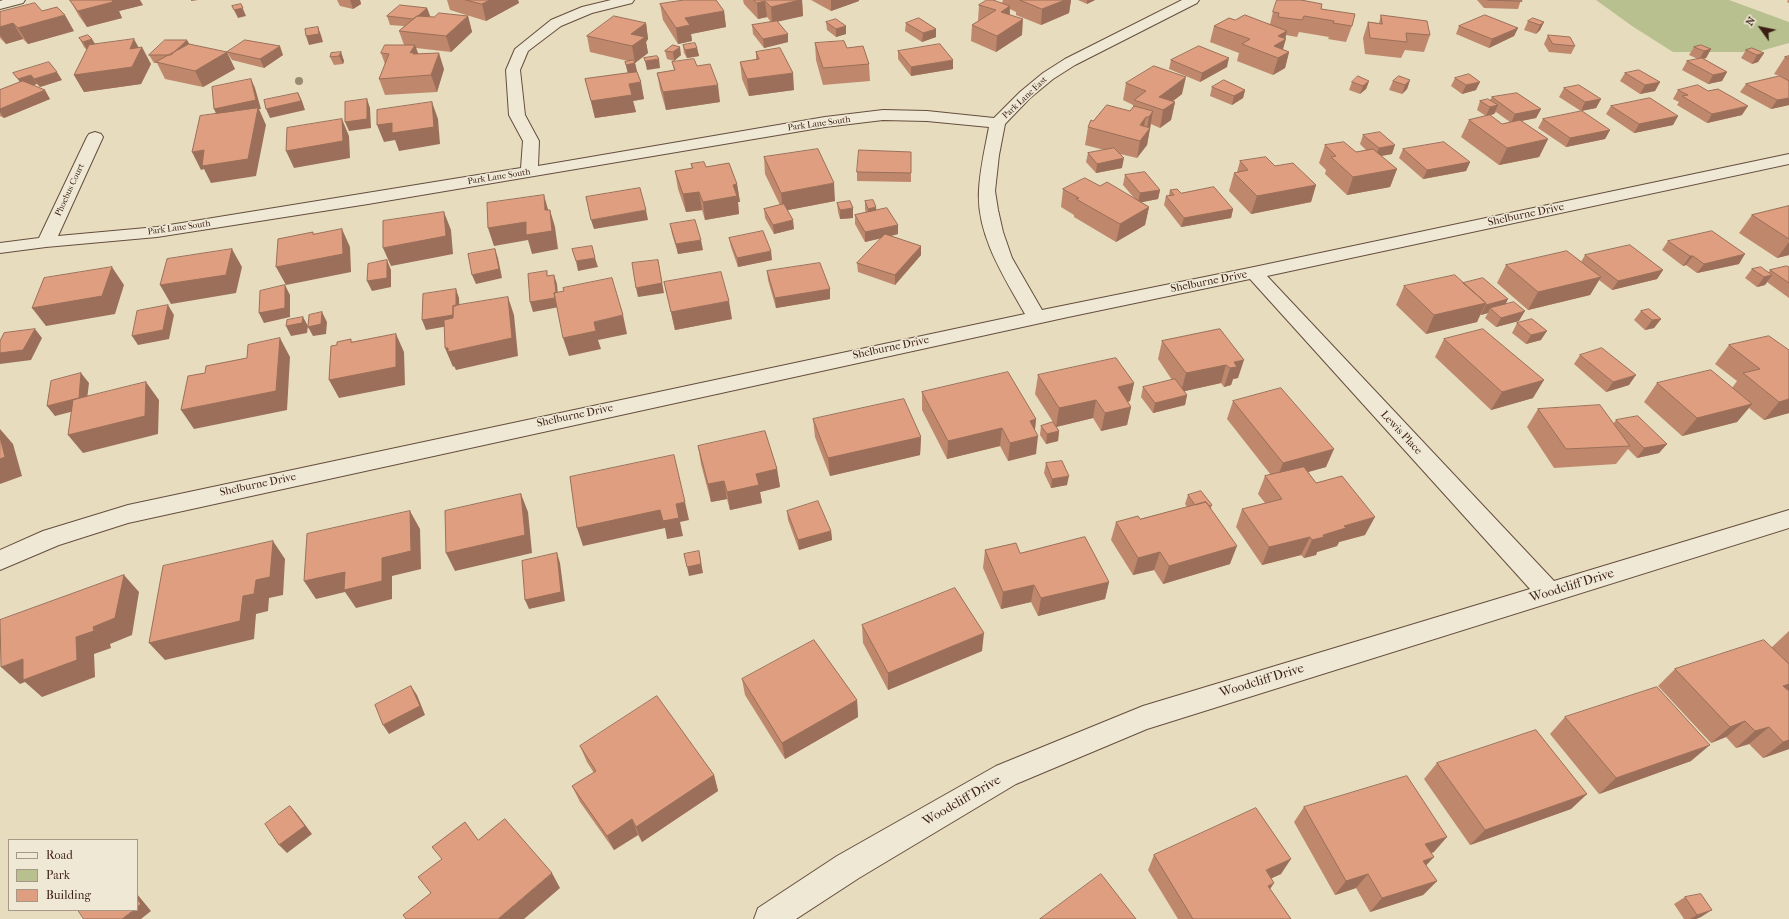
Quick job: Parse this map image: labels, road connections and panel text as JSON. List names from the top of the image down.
{
  "streets": {
    "street": [
      "Park Lane East",
      "Park Lane South",
      "Phoebus Court",
      "Shelburne Drive",
      "Lewis Place",
      "Woodcliff Drive"
    ]
  },
  "crossings": [
    ["Park Lane East", "Park Lane South"],
    ["Park Lane East", "Shelburne Drive"],
    ["Park Lane South", "Phoebus Court"],
    ["Shelburne Drive", "Lewis Place"],
    ["Lewis Place", "Woodcliff Drive"]
  ],
  "legend": ["Road", "Park", "Building"],
  "north": "top left"
}
